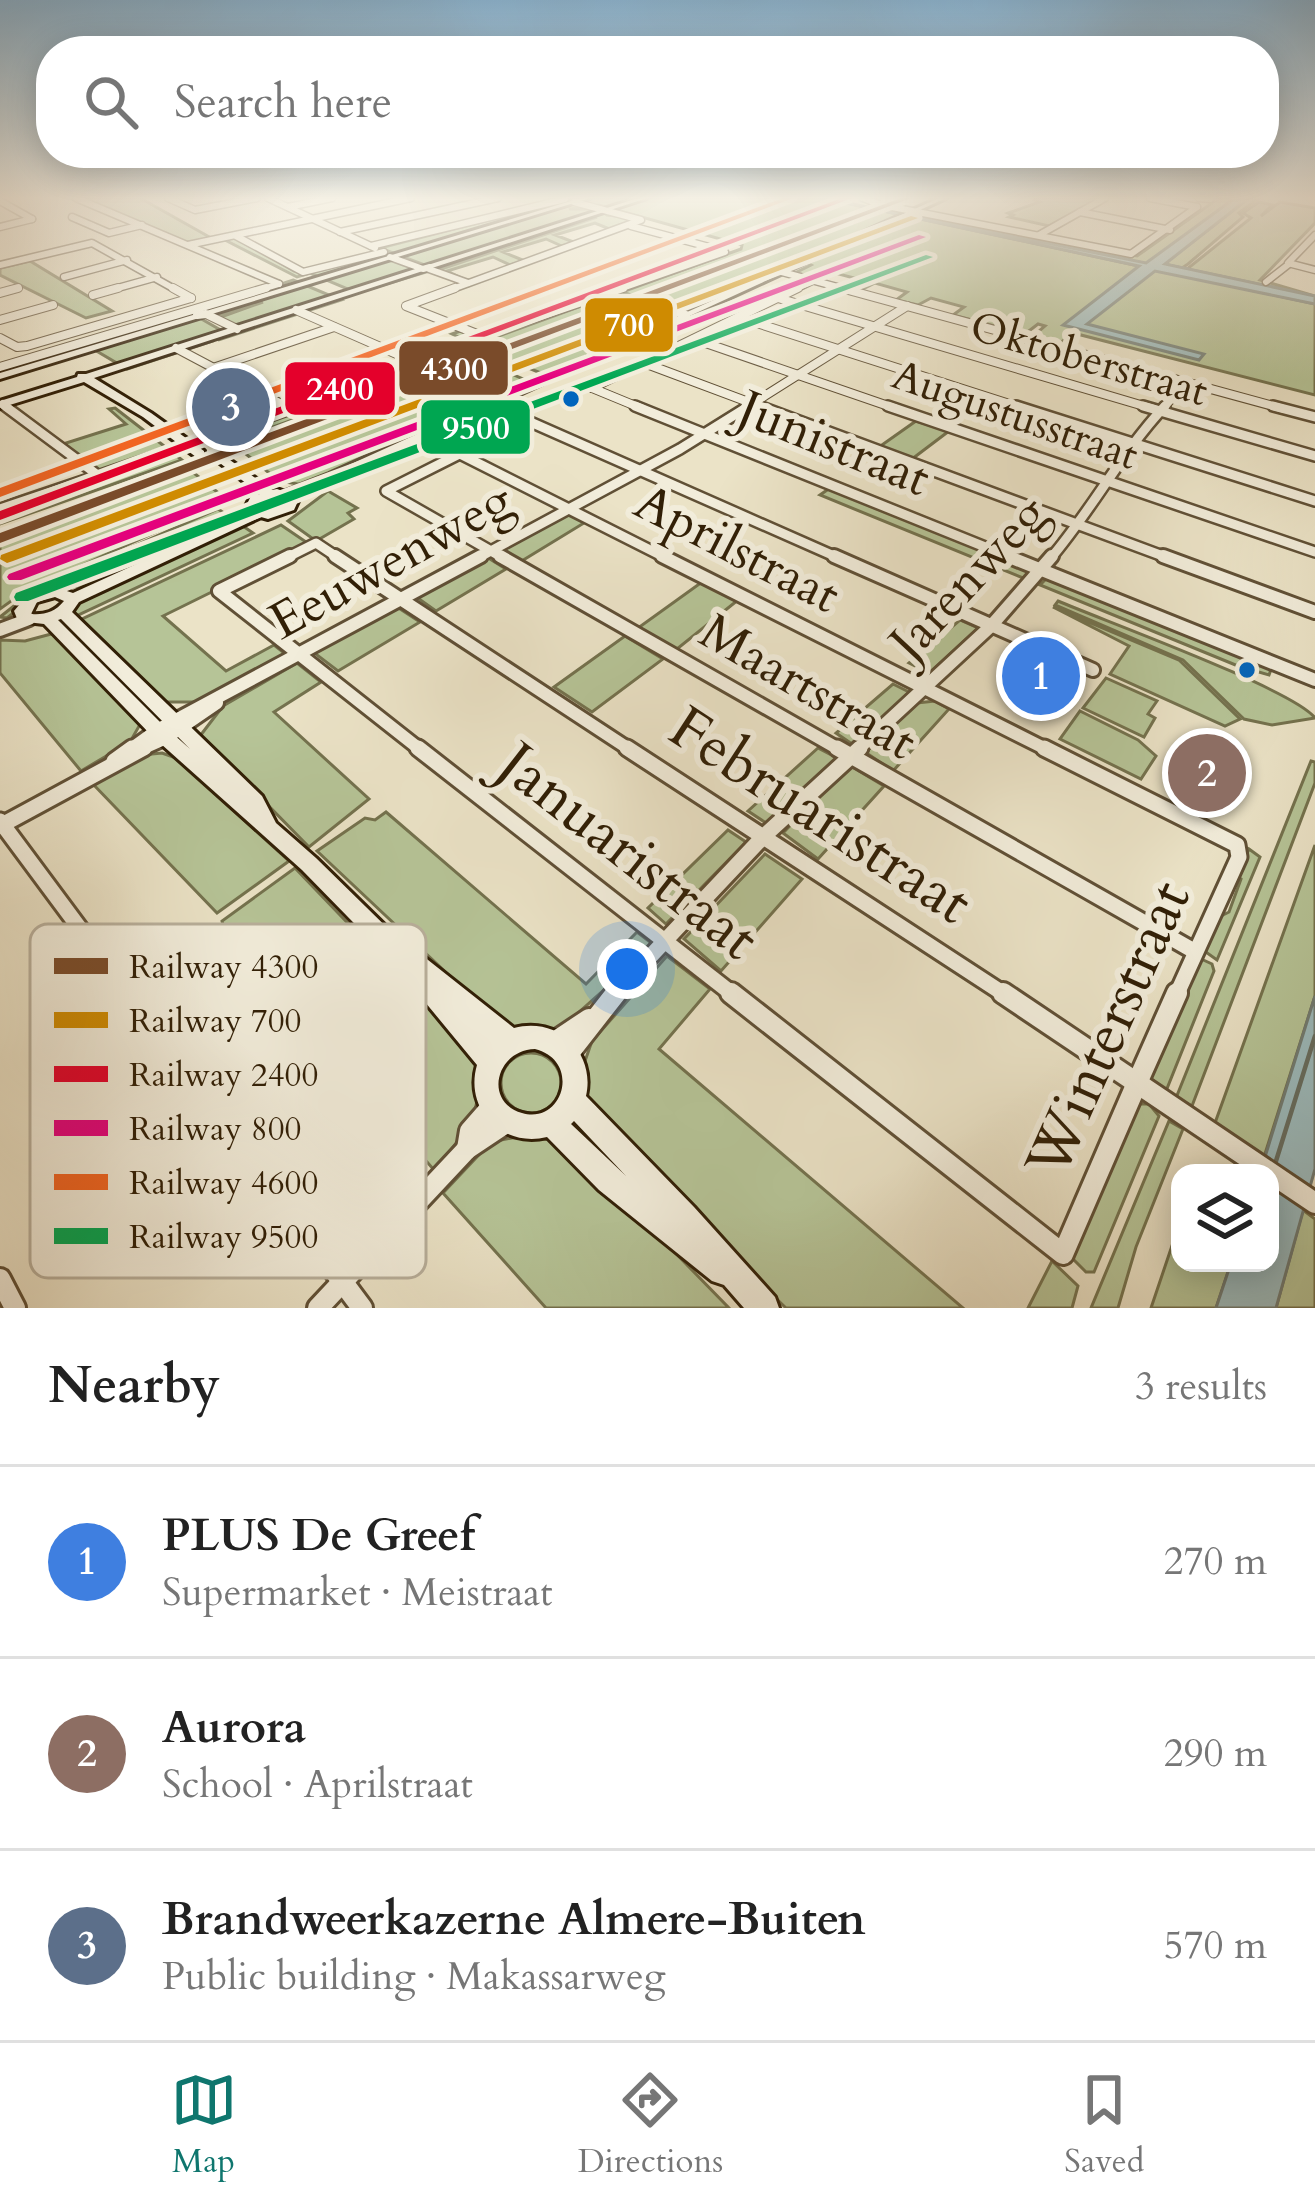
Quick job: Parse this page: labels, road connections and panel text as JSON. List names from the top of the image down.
{
  "streets": {
    "street": [
      "Oktoberstraat",
      "Augustusstraat",
      "Junistraat",
      "Aprilstraat",
      "Eeuwenweg",
      "Jarenweg",
      "Maartstraat",
      "Februaristraat",
      "Januaristraat",
      "Winterstraat"
    ]
  },
  "crossings": [
    ["Oktoberstraat", "Eeuwenweg"],
    ["Oktoberstraat", "Jarenweg"],
    ["Augustusstraat", "Eeuwenweg"],
    ["Augustusstraat", "Jarenweg"],
    ["Junistraat", "Eeuwenweg"],
    ["Junistraat", "Jarenweg"],
    ["Aprilstraat", "Eeuwenweg"],
    ["Aprilstraat", "Jarenweg"],
    ["Aprilstraat", "Maartstraat"],
    ["Aprilstraat", "Winterstraat"],
    ["Eeuwenweg", "Maartstraat"],
    ["Eeuwenweg", "Februaristraat"],
    ["Eeuwenweg", "Januaristraat"],
    ["Jarenweg", "Maartstraat"],
    ["Jarenweg", "Februaristraat"],
    ["Jarenweg", "Januaristraat"],
    ["Maartstraat", "Winterstraat"],
    ["Februaristraat", "Januaristraat"],
    ["Februaristraat", "Winterstraat"],
    ["Januaristraat", "Winterstraat"]
  ],
  "lines": [
    "rail line 4300",
    "rail line 700",
    "rail line 2400",
    "rail line 800",
    "rail line 4600",
    "rail line 9500"
  ],
  "legend": [
    "Railway 4300",
    "Railway 700",
    "Railway 2400",
    "Railway 800",
    "Railway 4600",
    "Railway 9500"
  ],
  "page": {
    "search": "Search here",
    "pins": ["3", "1", "2"],
    "heading": ["Nearby", "3 results"],
    "list": [
      {
        "mark": "1",
        "name": "PLUS De Greef",
        "note": "Supermarket · Meistraat",
        "value": "270 m"
      },
      {
        "mark": "2",
        "name": "Aurora",
        "note": "School · Aprilstraat",
        "value": "290 m"
      },
      {
        "mark": "3",
        "name": "Brandweerkazerne Almere-Buiten",
        "note": "Public building · Makassarweg",
        "value": "570 m"
      }
    ],
    "nav": ["Map", "Directions", "Saved"]
  }
}
